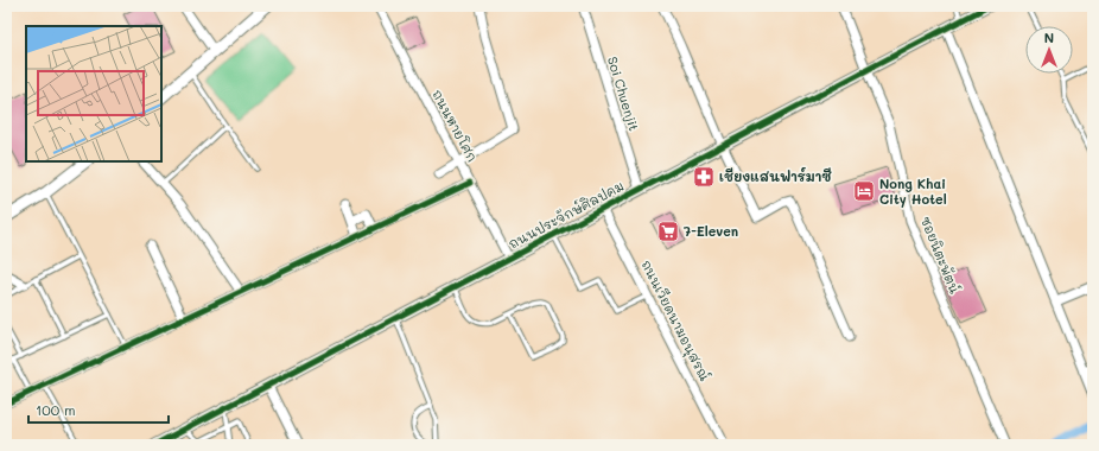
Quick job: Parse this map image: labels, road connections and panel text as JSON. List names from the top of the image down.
{
  "streets": {
    "street": [
      "Soi Chuenjit",
      "ถนนหายโศก",
      "ถนนประจักษ์ศิลปคม",
      "ซอยนิตะพัตน์",
      "ถนนเวียดนามอนุสรณ์"
    ]
  },
  "crossings": [
    ["Soi Chuenjit", "ถนนประจักษ์ศิลปคม"],
    ["ถนนหายโศก", "ถนนประจักษ์ศิลปคม"],
    ["ถนนประจักษ์ศิลปคม", "ซอยนิตะพัตน์"],
    ["ถนนประจักษ์ศิลปคม", "ถนนเวียดนามอนุสรณ์"]
  ],
  "places": {
    "pharmacy": ["เชียงแสนฟาร์มาซี"],
    "hotel": ["Nong Khai City Hotel"],
    "supermarket": ["7-Eleven"]
  },
  "scale_bar": "100 m",
  "north": "top"
}
